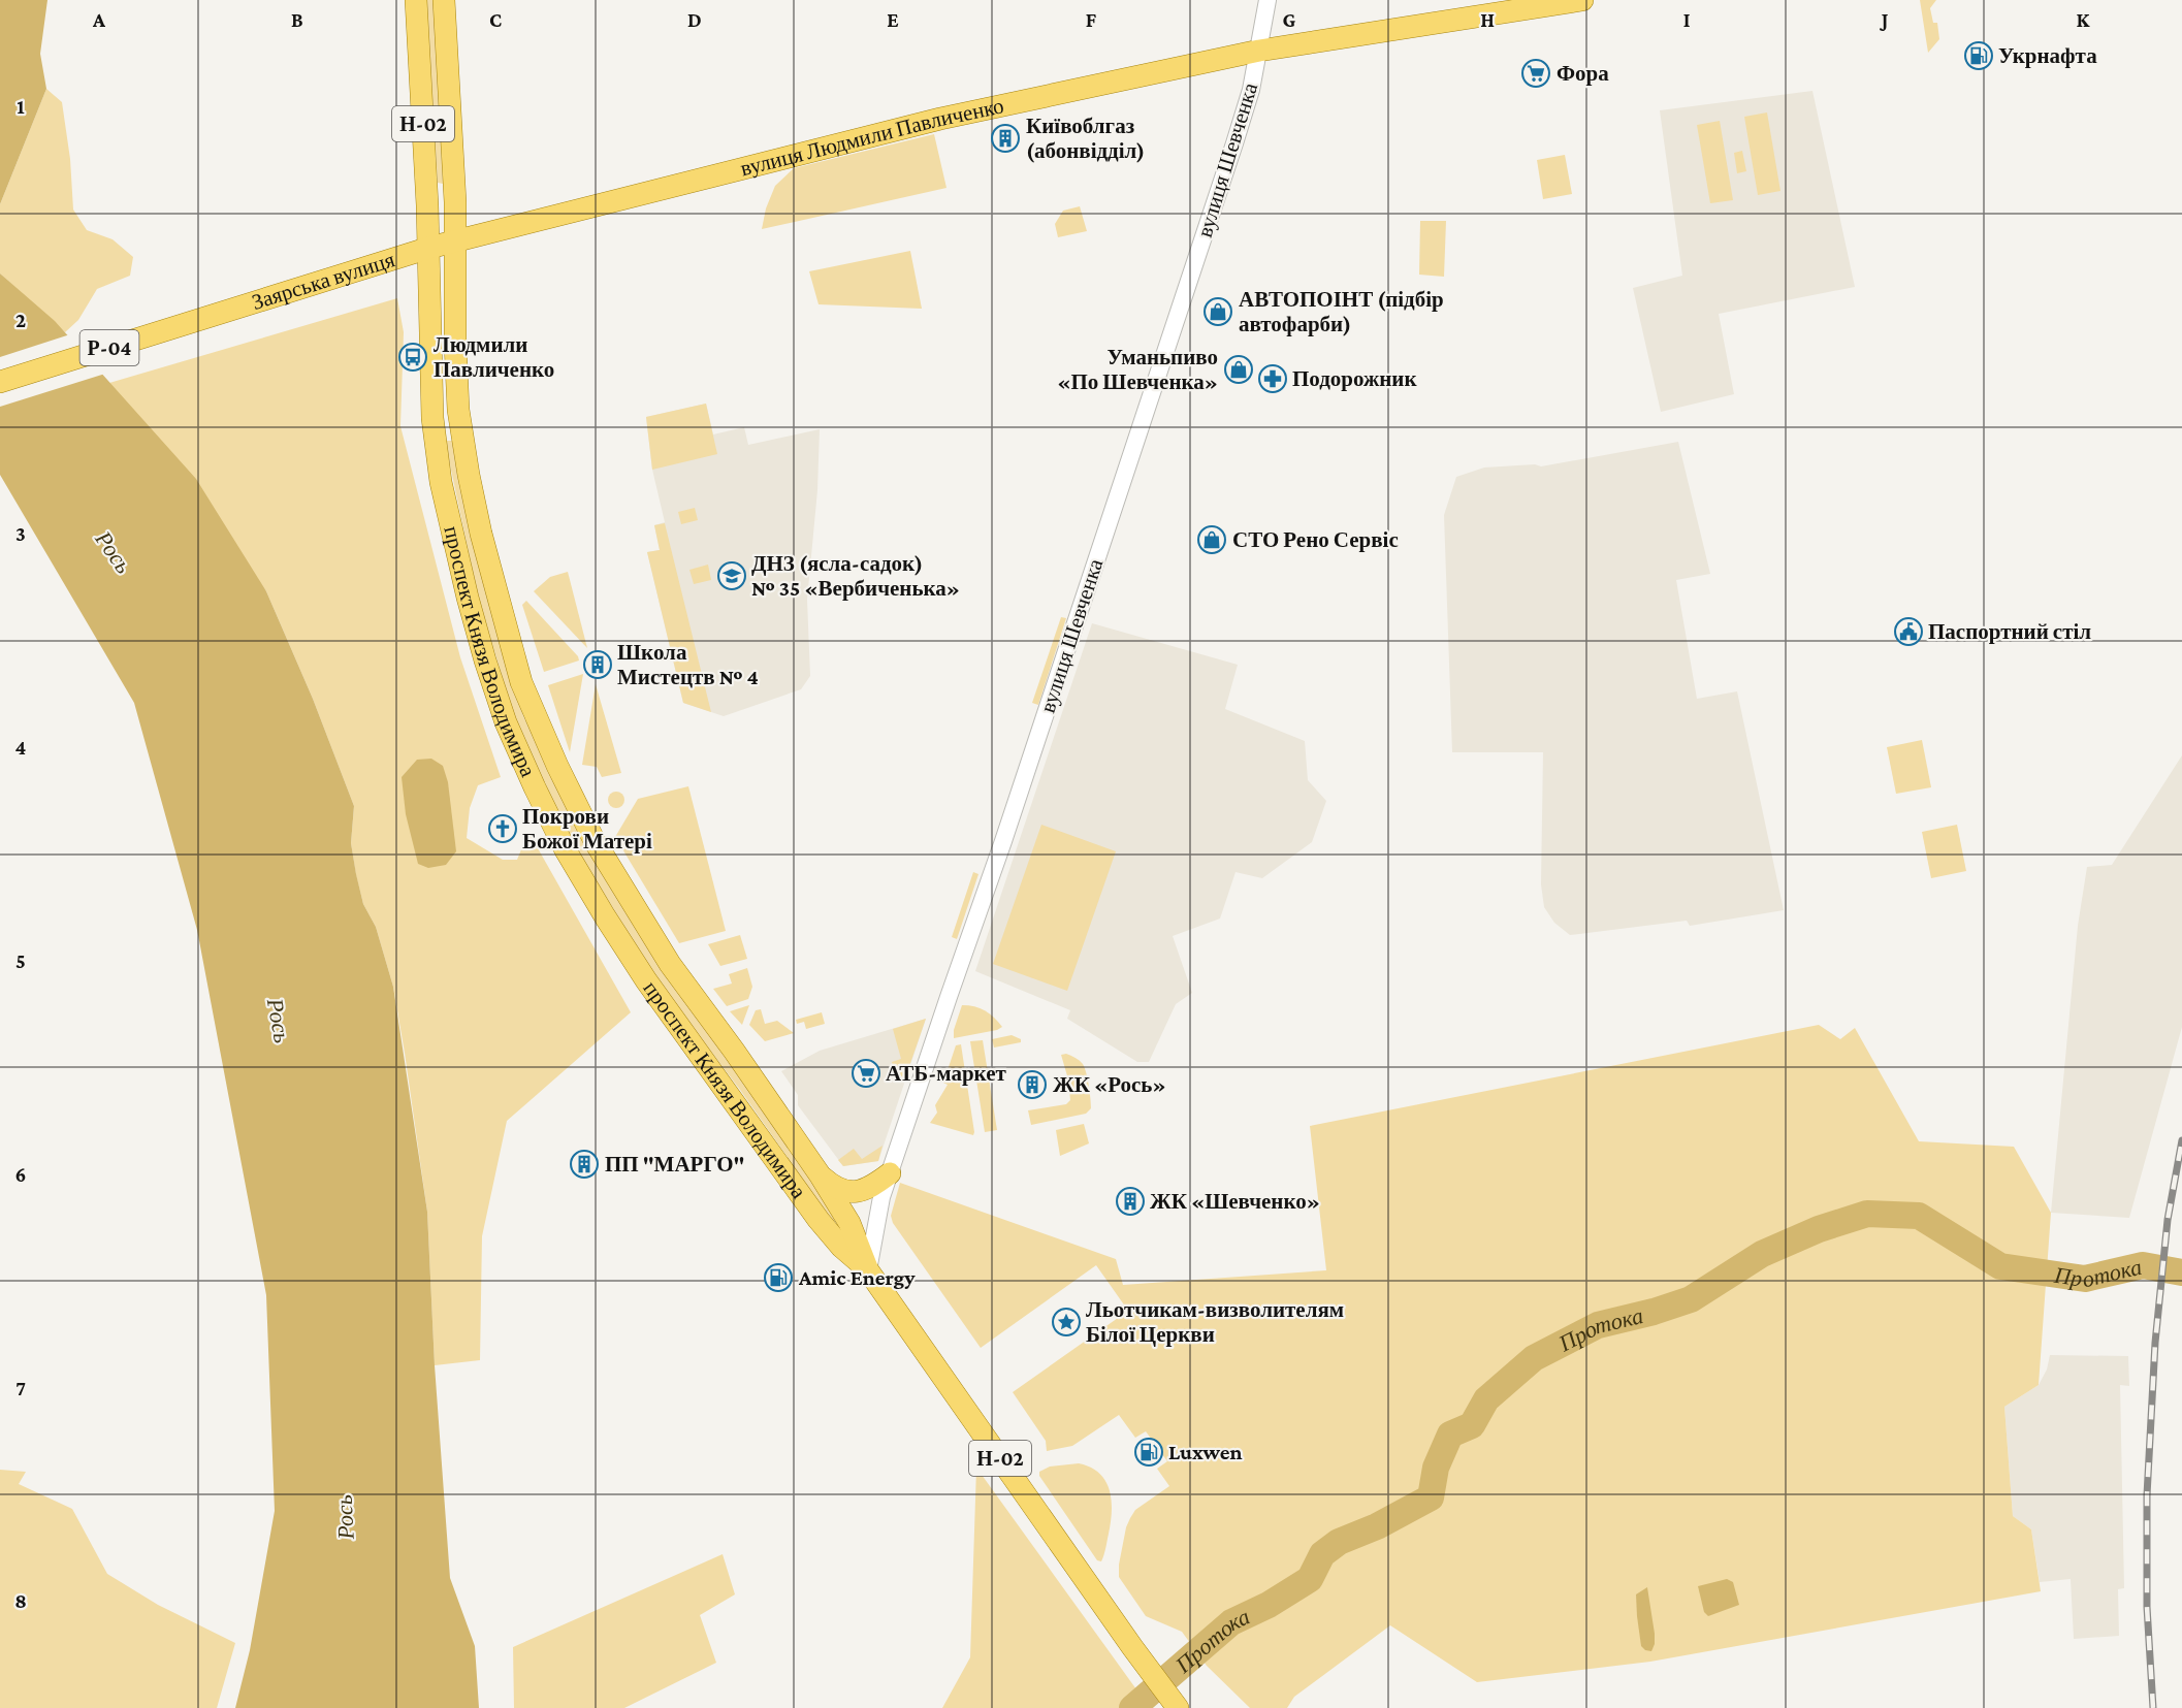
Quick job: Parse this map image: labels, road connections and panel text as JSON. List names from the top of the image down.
{
  "streets": {
    "main road": [
      "Н-02",
      "вулиця Людмили Павличенко",
      "Заярська вулиця",
      "Р-04",
      "проспект Князя Володимира"
    ],
    "street": ["вулиця Шевченка"]
  },
  "crossings": [
    ["вулиця Людмили Павличенко", "вулиця Шевченка"],
    ["вулиця Людмили Павличенко", "Р-04"],
    ["вулиця Людмили Павличенко", "проспект Князя Володимира"],
    ["вулиця Шевченка", "проспект Князя Володимира"],
    ["Заярська вулиця", "Р-04"],
    ["Заярська вулиця", "проспект Князя Володимира"],
    ["Р-04", "проспект Князя Володимира"]
  ],
  "water": ["Рось", "Протока"],
  "places": {
    "fuel station": ["Укрнафта", "Amic Energy", "Luxwen"],
    "supermarket": ["Фора", "АТБ-маркет"],
    "building": [
      "Київоблгаз (абонвідділ)",
      "Школа Мистецтв № 4",
      "ЖК «Рось»",
      "ПП \"МАРГО\"",
      "ЖК «Шевченко»"
    ],
    "shop": ["АВТОПОІНТ (підбір автофарби)", "Уманьпиво «По Шевченка»", "СТО Рено Сервіс"],
    "bus stop": ["Людмили Павличенко"],
    "pharmacy": ["Подорожник"],
    "school or university": ["ДНЗ (ясла-садок) № 35 «Вербиченька»"],
    "public building": ["Паспортний стіл"],
    "church": ["Покрови Божої Матері"],
    "place": ["Льотчикам-визволителям Білої Церкви"]
  },
  "grid": {
    "columns": [
      "A",
      "B",
      "C",
      "D",
      "E",
      "F",
      "G",
      "H",
      "I",
      "J",
      "K"
    ],
    "rows": [
      "1",
      "2",
      "3",
      "4",
      "5",
      "6",
      "7",
      "8"
    ]
  }
}
